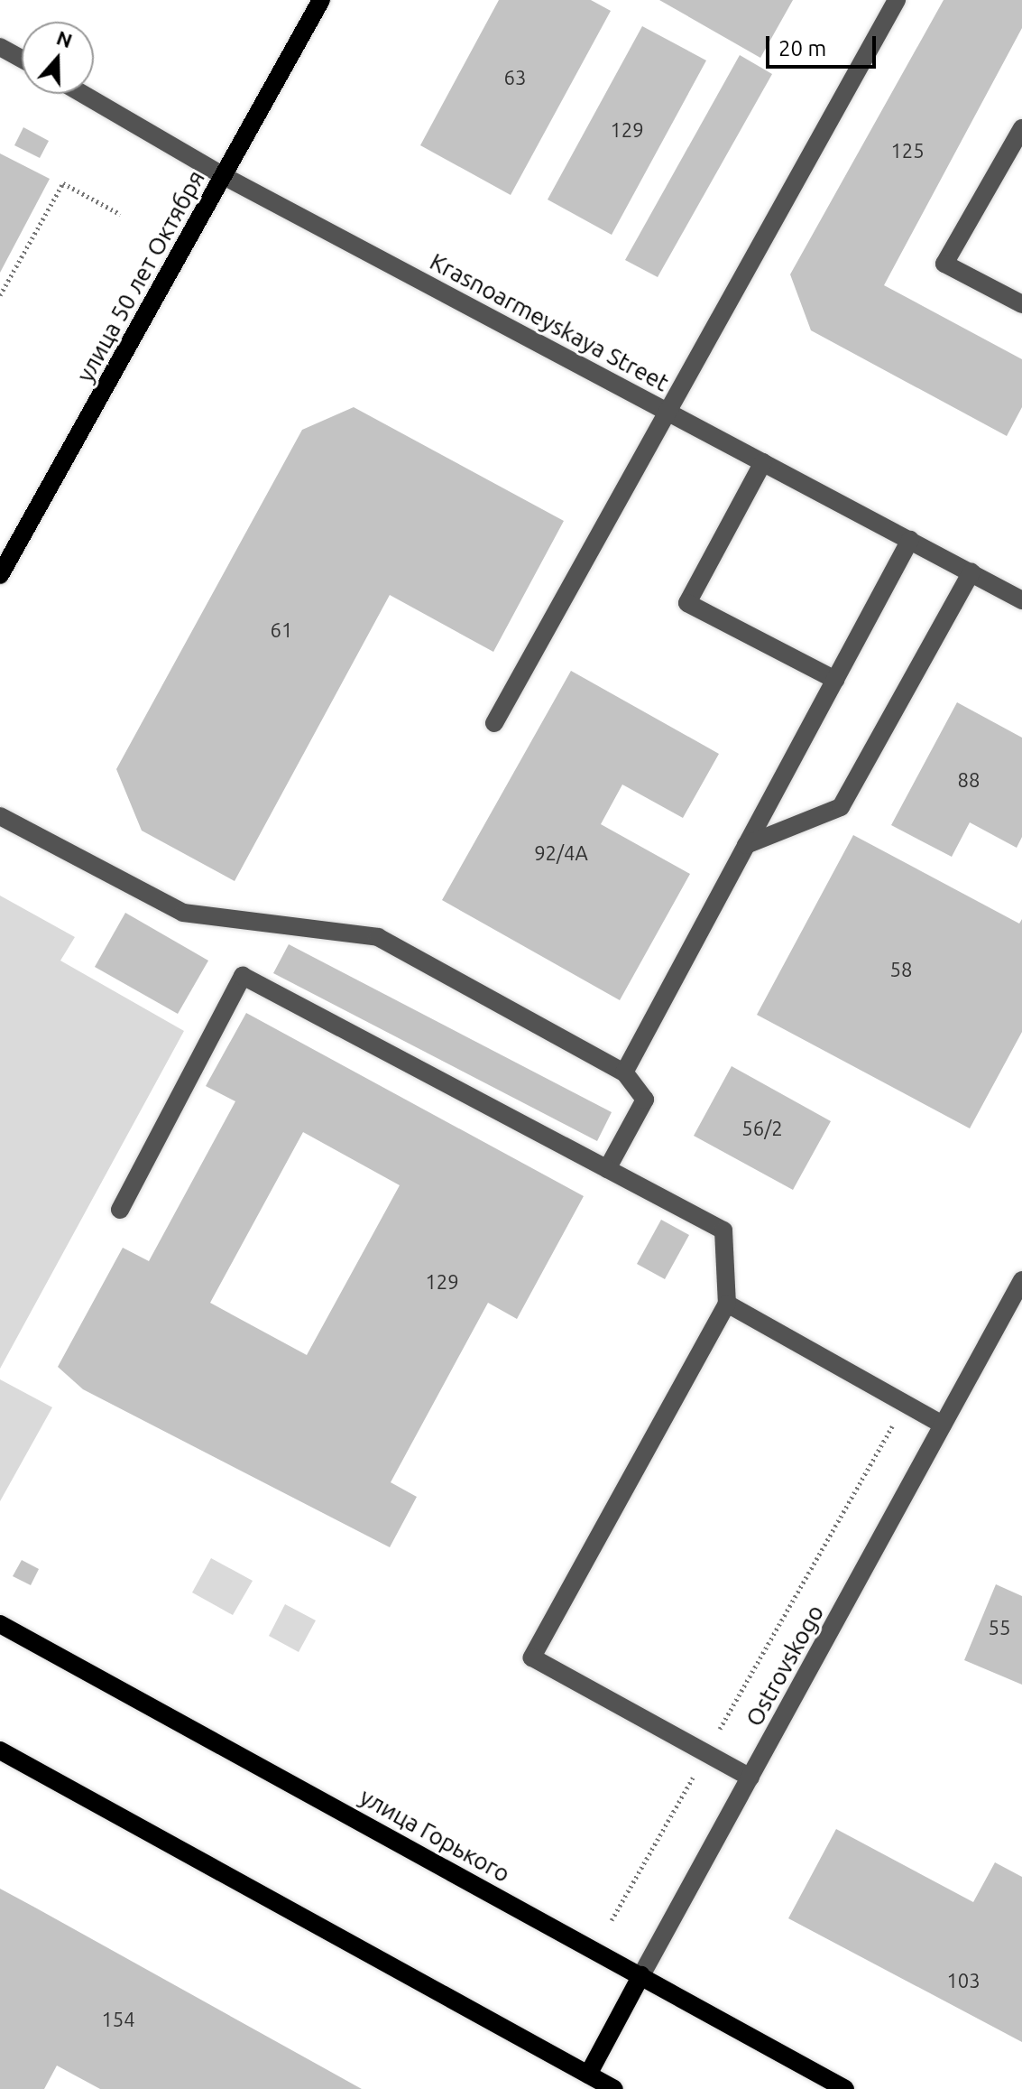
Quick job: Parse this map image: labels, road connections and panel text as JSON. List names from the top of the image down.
{
  "streets": {
    "main road": ["улица 50 лет Октября", "Ostrovskogo", "улица Горького"],
    "street": ["Krasnoarmeyskaya Street"]
  },
  "crossings": [
    ["улица 50 лет Октября", "Krasnoarmeyskaya Street"],
    ["Ostrovskogo", "улица Горького"]
  ],
  "house_numbers": [
    "63",
    "129",
    "125",
    "61",
    "88",
    "92/4А",
    "58",
    "56/2",
    "129",
    "55",
    "103",
    "154"
  ],
  "scale_bar": "20 m",
  "north": "top"
}
